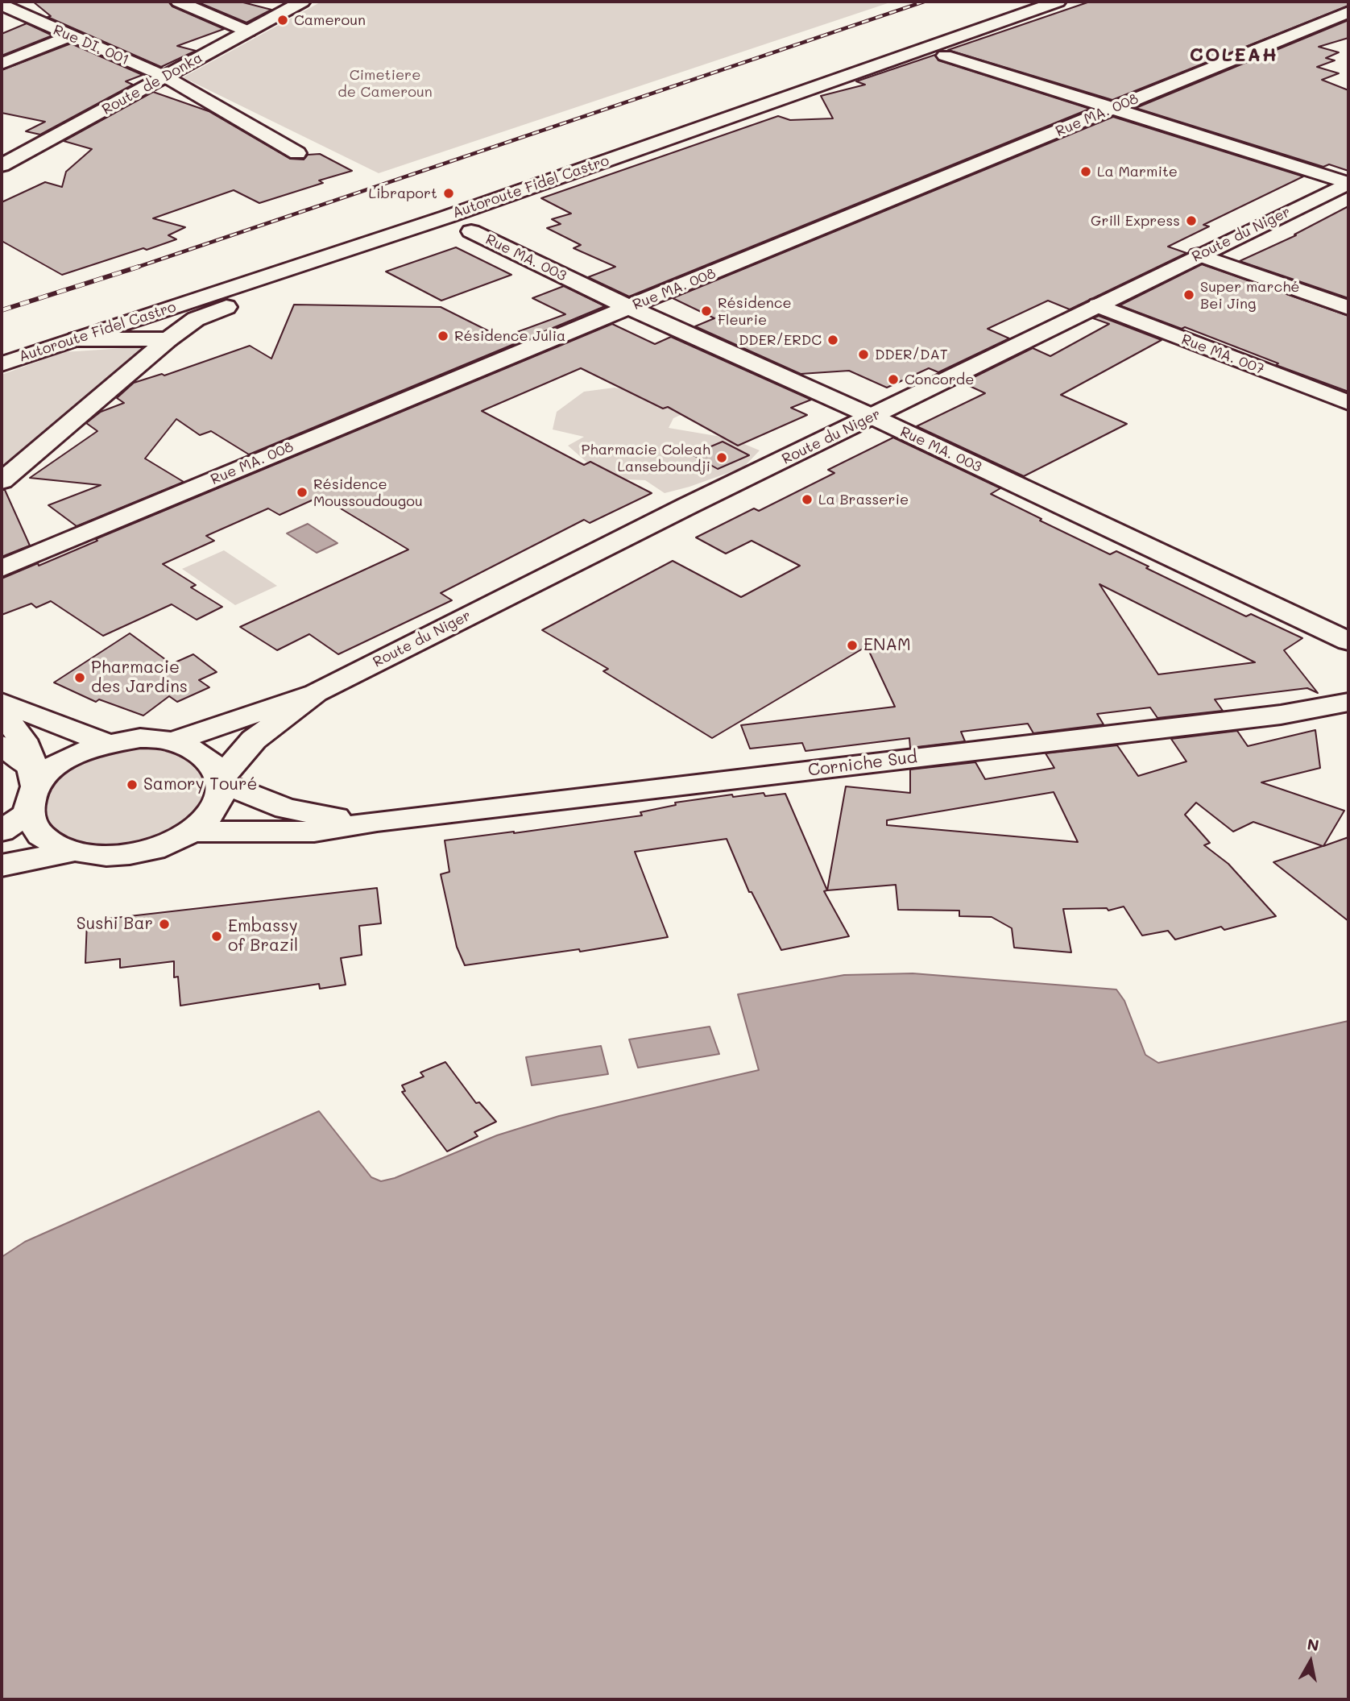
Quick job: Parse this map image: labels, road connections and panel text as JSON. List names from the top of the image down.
{
  "streets": {
    "main road": [
      "Rue DI. 001",
      "Route de Donka",
      "Rue MA. 008",
      "Autoroute Fidel Castro",
      "Route du Niger",
      "Rue MA. 003",
      "Rue MA. 007",
      "Corniche Sud"
    ]
  },
  "crossings": [
    ["Rue DI. 001", "Route de Donka"],
    ["Rue MA. 008", "Rue MA. 003"],
    ["Route du Niger", "Rue MA. 003"],
    ["Route du Niger", "Rue MA. 007"]
  ],
  "districts": ["COLEAH"],
  "parks": ["Cimetiere de Cameroun"],
  "places": [
    "Cameroun",
    "La Marmite",
    "Libraport",
    "Grill Express",
    "Super marché Bei Jing",
    "Résidence Fleurie",
    "Résidence Julia",
    "DDER/ERDC",
    "DDER/DAT",
    "Concorde",
    "Pharmacie Coleah Lanseboundji",
    "Résidence Moussoudougou",
    "La Brasserie",
    "ENAM",
    "Pharmacie des Jardins",
    "Samory Touré",
    "Sushi Bar",
    "Embassy of Brazil"
  ],
  "north": "top"
}
